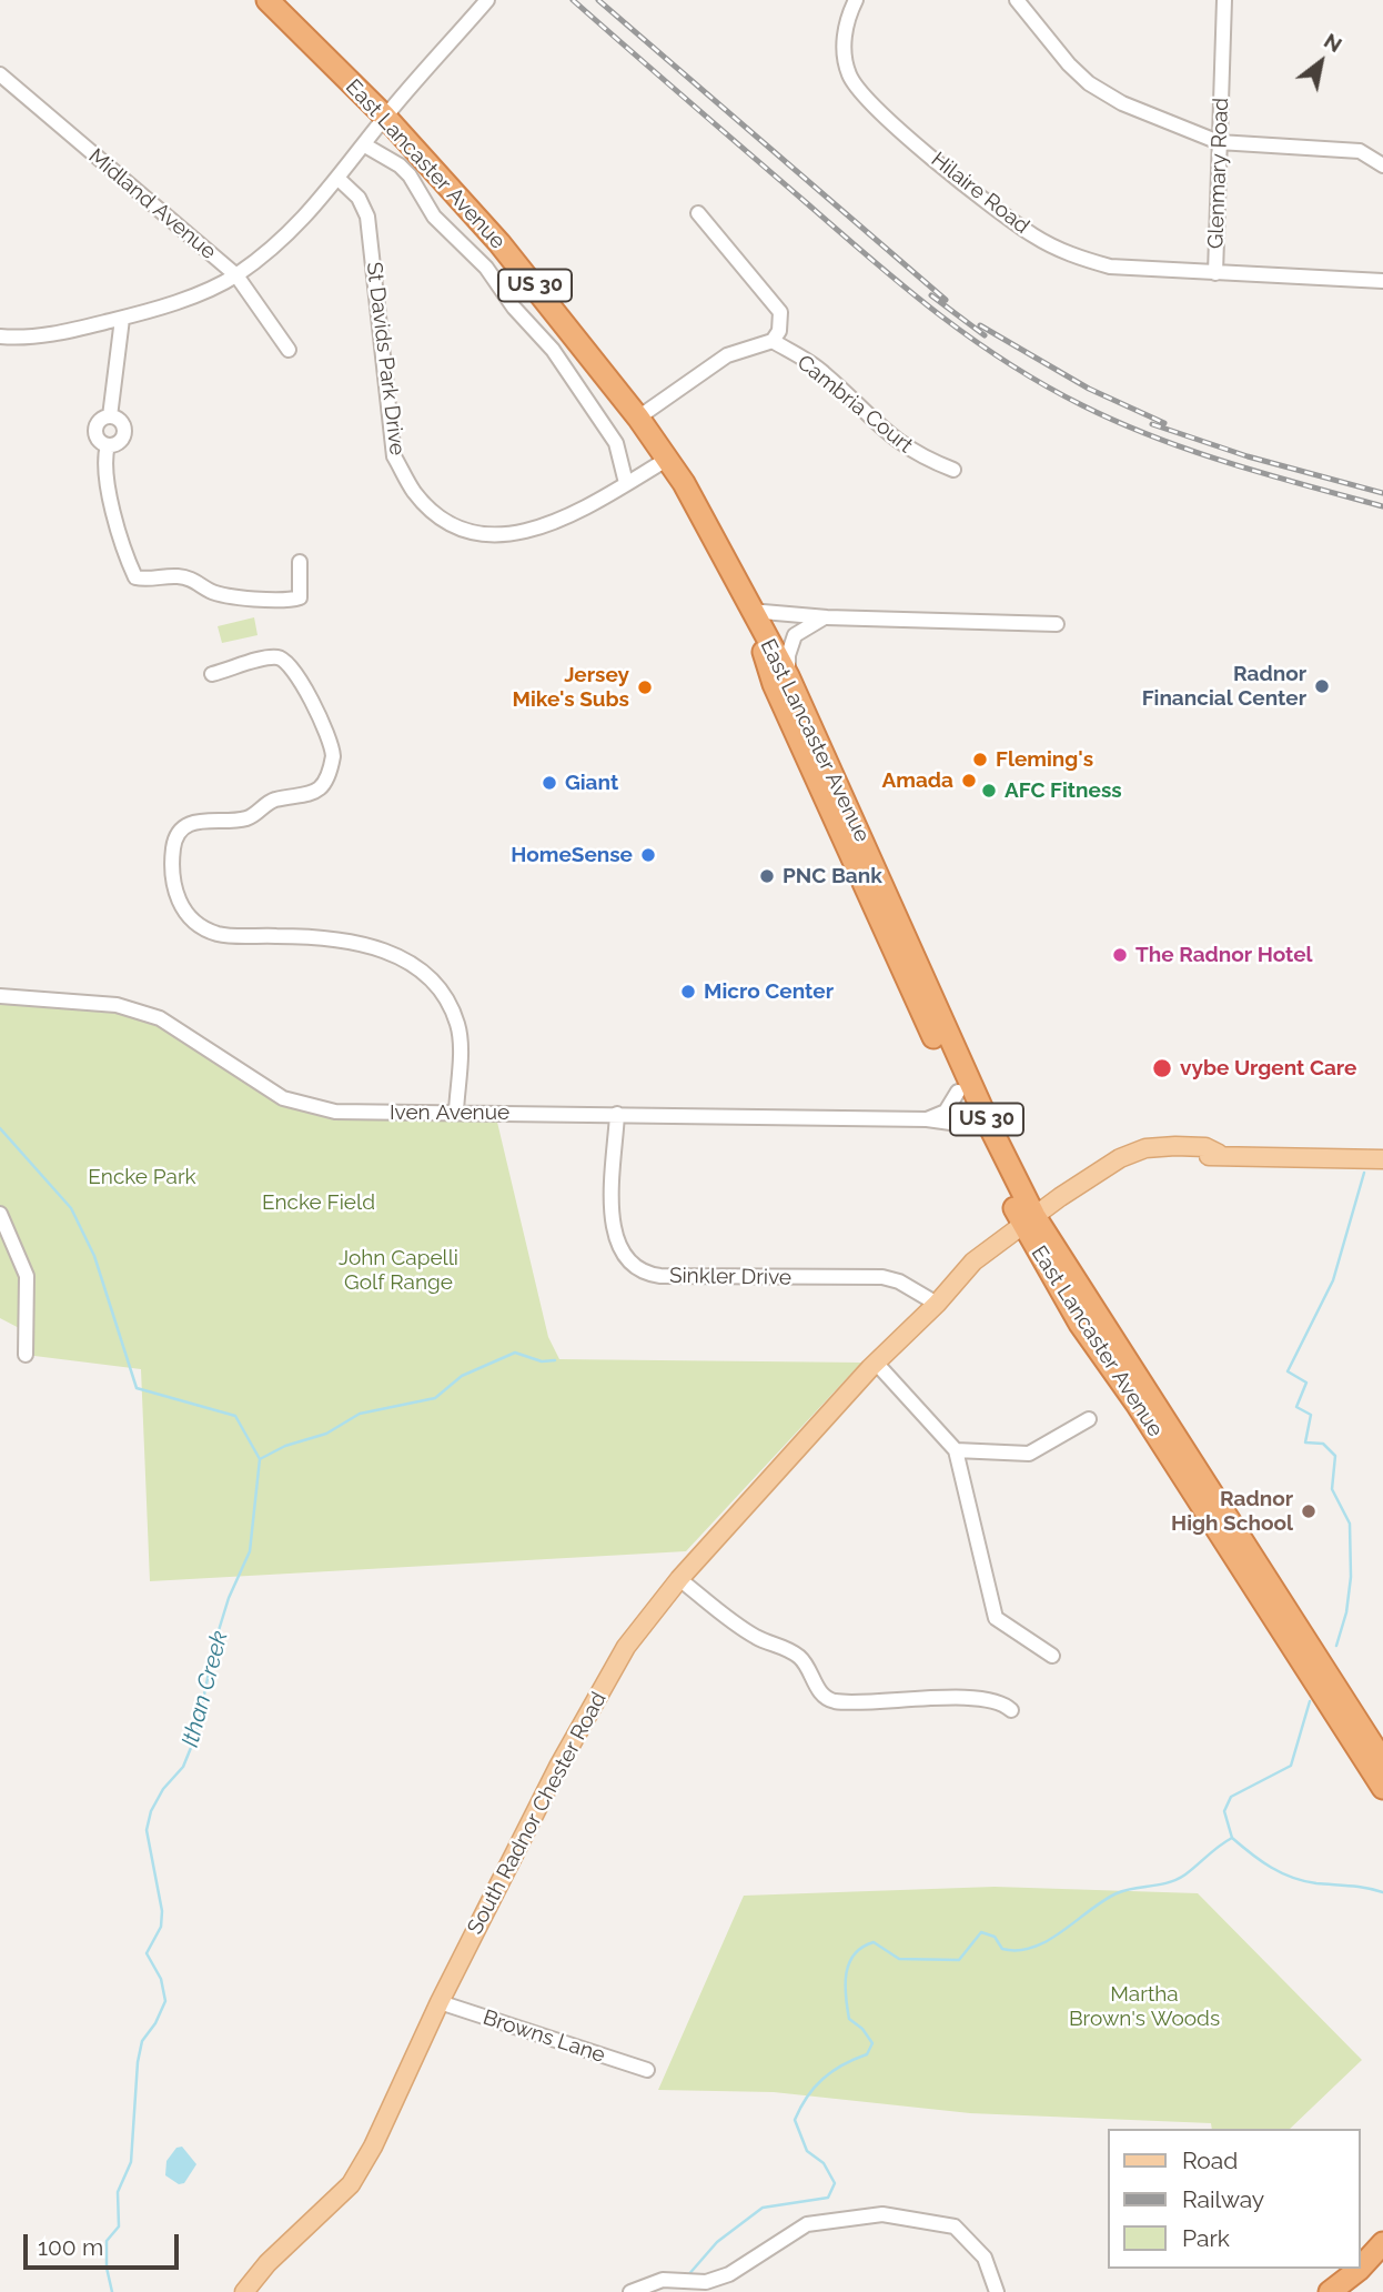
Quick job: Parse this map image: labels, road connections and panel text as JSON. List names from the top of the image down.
{
  "streets": {
    "highway": ["East Lancaster Avenue", "US 30"],
    "main road": ["South Radnor Chester Road"],
    "street": [
      "Glenmary Road",
      "Hilaire Road",
      "Midland Avenue",
      "St Davids Park Drive",
      "Cambria Court",
      "Iven Avenue",
      "Sinkler Drive",
      "Browns Lane"
    ]
  },
  "crossings": [
    ["East Lancaster Avenue", "St Davids Park Drive"],
    ["East Lancaster Avenue", "Iven Avenue"],
    ["East Lancaster Avenue", "South Radnor Chester Road"],
    ["Glenmary Road", "Hilaire Road"],
    ["Iven Avenue", "Sinkler Drive"],
    ["Sinkler Drive", "South Radnor Chester Road"],
    ["South Radnor Chester Road", "Browns Lane"]
  ],
  "water": ["Ithan Creek"],
  "parks": [
    "Encke Park",
    "Encke Field",
    "John Capelli Golf Range",
    "Martha Brown's Woods"
  ],
  "places": [
    "Radnor Financial Center",
    "Jersey Mike's Subs",
    "Fleming's",
    "Amada",
    "Giant",
    "AFC Fitness",
    "HomeSense",
    "PNC Bank",
    "The Radnor Hotel",
    "Micro Center",
    "vybe Urgent Care",
    "Radnor High School"
  ],
  "legend": ["Road", "Railway", "Park"],
  "scale_bar": "100 m",
  "north": "top right"
}
